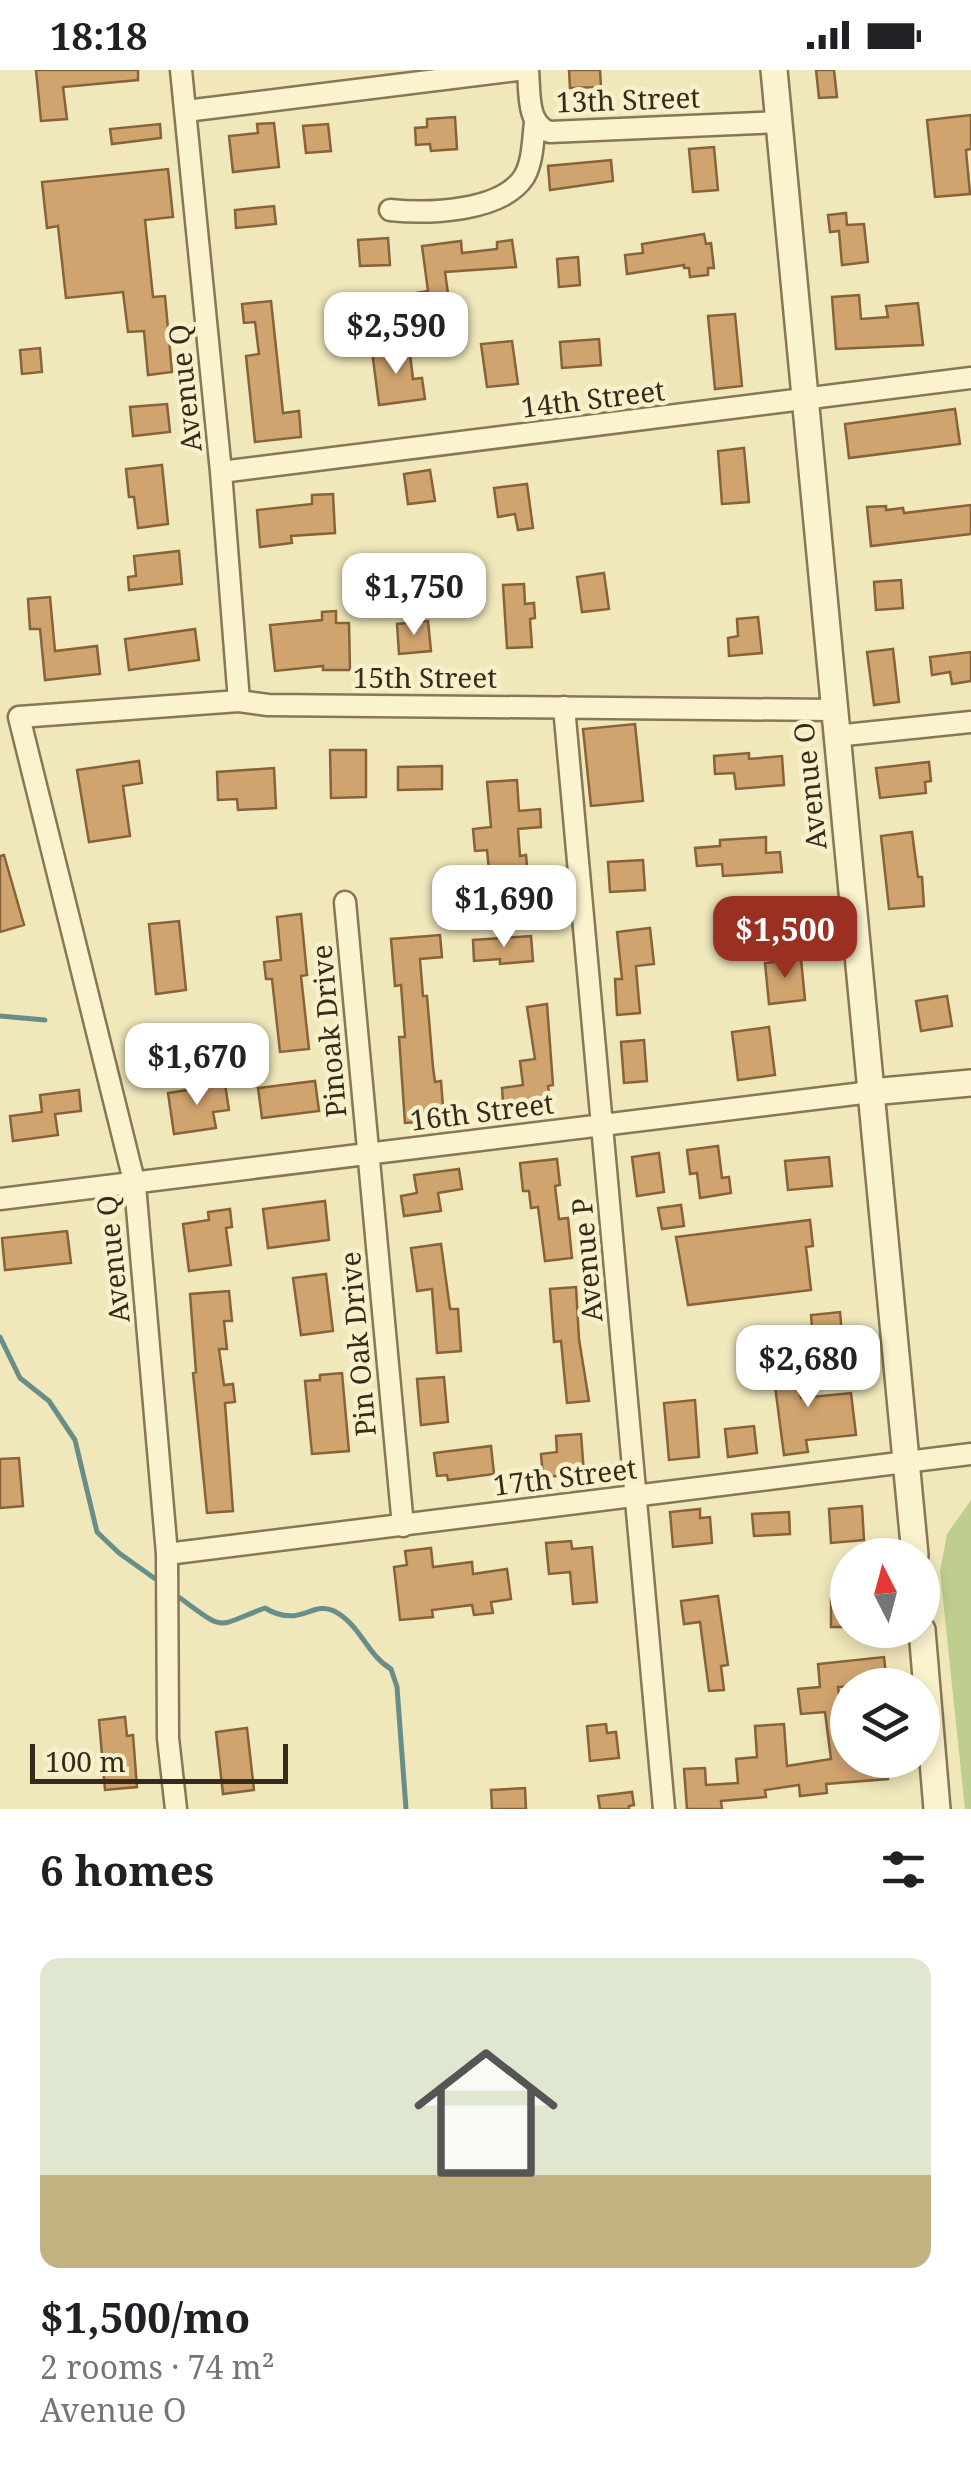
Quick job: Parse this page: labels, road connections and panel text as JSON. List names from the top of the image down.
{
  "streets": {
    "street": [
      "13th Street",
      "Avenue Q",
      "14th Street",
      "15th Street",
      "Avenue O",
      "Pinoak Drive",
      "16th Street",
      "Avenue P",
      "Pin Oak Drive",
      "17th Street"
    ]
  },
  "crossings": [
    ["13th Street", "Avenue O"],
    ["Avenue Q", "14th Street"],
    ["Avenue Q", "15th Street"],
    ["Avenue Q", "16th Street"],
    ["Avenue Q", "17th Street"],
    ["14th Street", "Avenue O"],
    ["15th Street", "Avenue O"],
    ["15th Street", "Avenue P"],
    ["Avenue O", "16th Street"],
    ["Avenue O", "17th Street"],
    ["Pinoak Drive", "16th Street"],
    ["Pinoak Drive", "Pin Oak Drive"],
    ["16th Street", "Avenue P"],
    ["16th Street", "Pin Oak Drive"],
    ["Avenue P", "17th Street"],
    ["Pin Oak Drive", "17th Street"]
  ],
  "scale_bar": "100 m",
  "north": "top",
  "page": {
    "status": "18:18",
    "price": [
      "$2,590",
      "$1,750",
      "$1,690",
      "$1,500",
      "$1,670",
      "$2,680"
    ],
    "scale": "100 m",
    "heading": "6 homes",
    "list": [
      {
        "name": "$1,500/mo",
        "note": "2 rooms · 74 m² · Avenue O"
      }
    ]
  }
}
